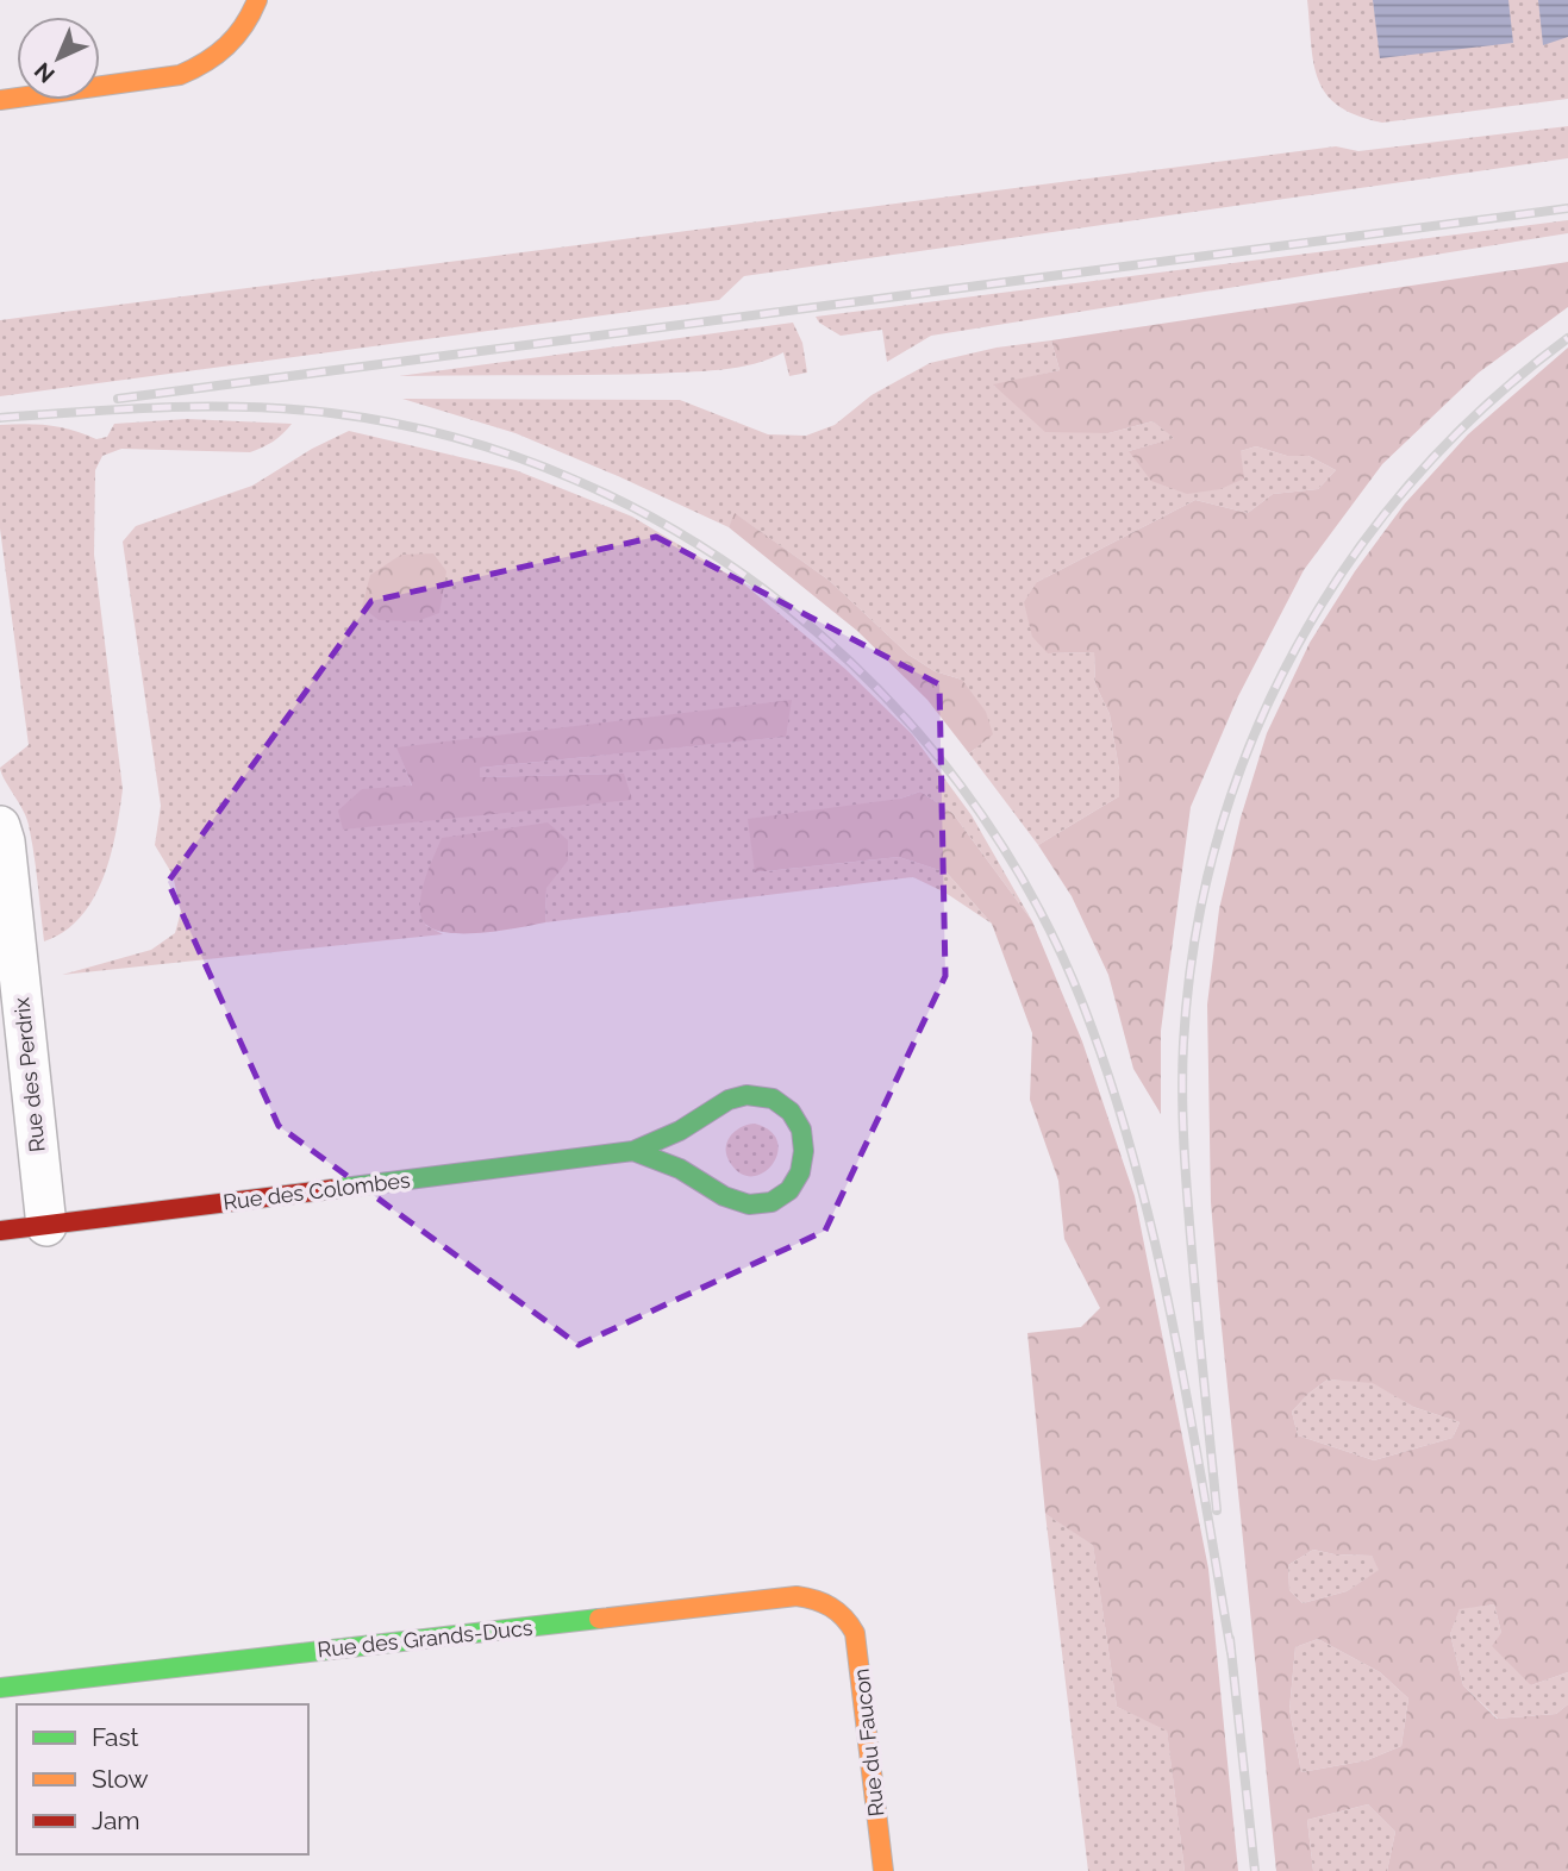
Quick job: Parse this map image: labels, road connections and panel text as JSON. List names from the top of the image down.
{
  "streets": {
    "street": [
      "Rue des Perdrix",
      "Rue des Colombes",
      "Rue des Grands-Ducs",
      "Rue du Faucon"
    ]
  },
  "crossings": [
    ["Rue des Perdrix", "Rue des Colombes"],
    ["Rue des Grands-Ducs", "Rue du Faucon"]
  ],
  "legend": ["Fast", "Slow", "Jam"],
  "north": "bottom left"
}
